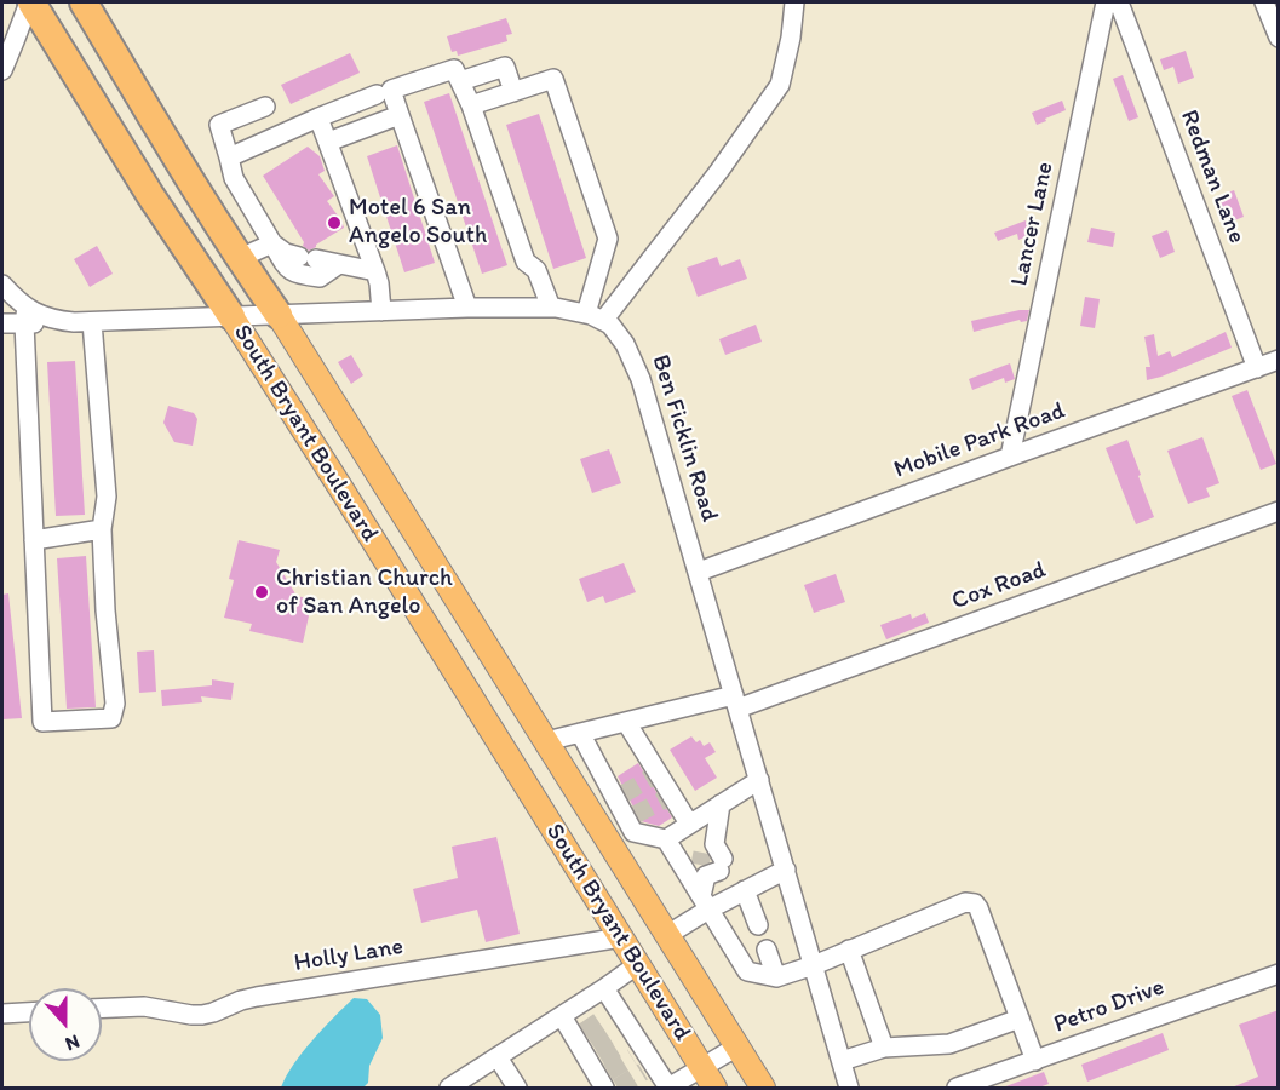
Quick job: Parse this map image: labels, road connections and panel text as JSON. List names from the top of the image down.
{
  "streets": {
    "highway": ["South Bryant Boulevard"],
    "street": [
      "Redman Lane",
      "Lancer Lane",
      "Ben Ficklin Road",
      "Mobile Park Road",
      "Cox Road",
      "Holly Lane",
      "Petro Drive"
    ]
  },
  "crossings": [
    ["Redman Lane", "Mobile Park Road"],
    ["Lancer Lane", "Mobile Park Road"],
    ["South Bryant Boulevard", "Cox Road"],
    ["South Bryant Boulevard", "Holly Lane"],
    ["Ben Ficklin Road", "Mobile Park Road"],
    ["Ben Ficklin Road", "Cox Road"]
  ],
  "places": ["Motel 6 San Angelo South", "Christian Church of San Angelo"],
  "north": "bottom"
}
